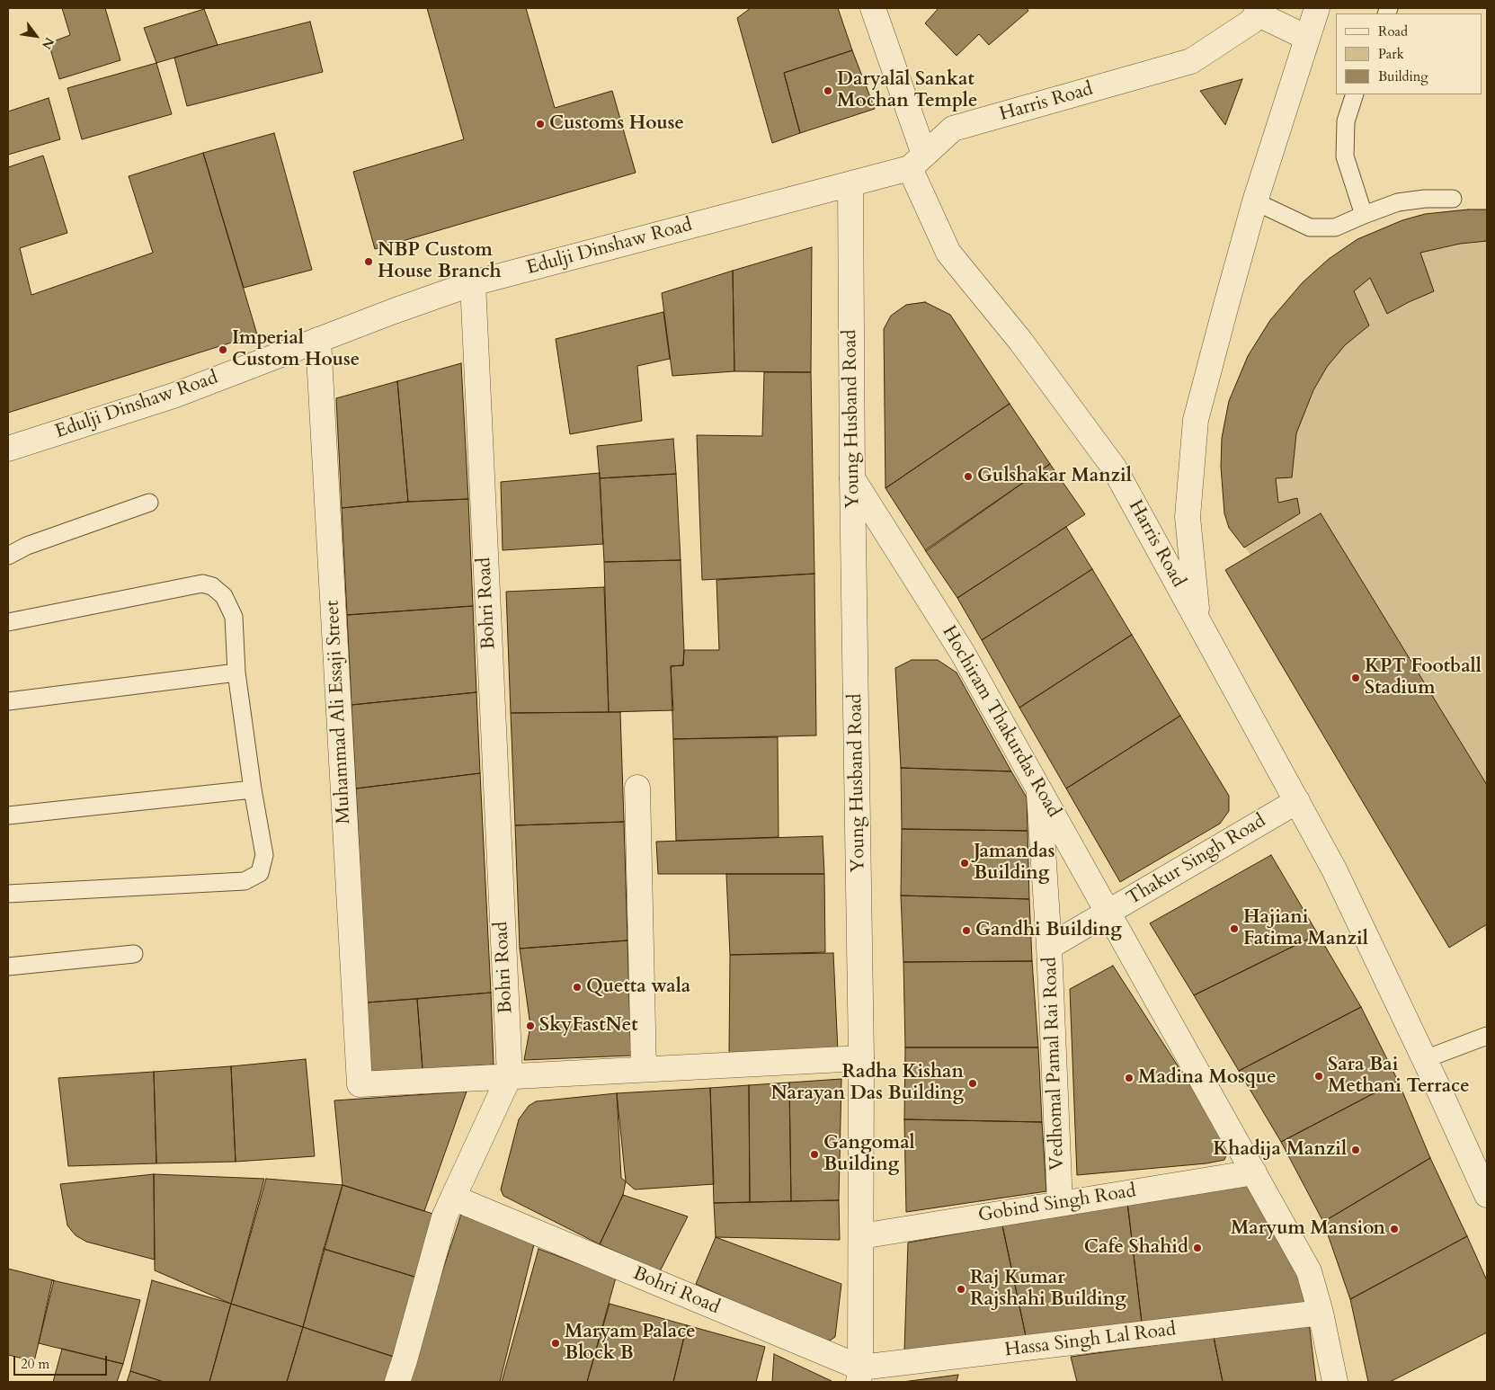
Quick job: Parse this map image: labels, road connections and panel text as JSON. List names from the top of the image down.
{
  "streets": {
    "street": [
      "Harris Road",
      "Edulji Dinshaw Road",
      "Young Husband Road",
      "Bohri Road",
      "Muhammad Ali Essaji Street",
      "Hochiram Thakurdas Road",
      "Thakur Singh Road",
      "Vedhomal Pamal Rai Road",
      "Gobind Singh Road",
      "Hassa Singh Lal Road"
    ]
  },
  "crossings": [
    ["Harris Road", "Edulji Dinshaw Road"],
    ["Harris Road", "Thakur Singh Road"],
    ["Edulji Dinshaw Road", "Young Husband Road"],
    ["Edulji Dinshaw Road", "Bohri Road"],
    ["Edulji Dinshaw Road", "Muhammad Ali Essaji Street"],
    ["Young Husband Road", "Bohri Road"],
    ["Young Husband Road", "Hochiram Thakurdas Road"],
    ["Young Husband Road", "Gobind Singh Road"],
    ["Young Husband Road", "Hassa Singh Lal Road"],
    ["Bohri Road", "Muhammad Ali Essaji Street"],
    ["Bohri Road", "Hassa Singh Lal Road"],
    ["Hochiram Thakurdas Road", "Thakur Singh Road"],
    ["Hochiram Thakurdas Road", "Vedhomal Pamal Rai Road"],
    ["Hochiram Thakurdas Road", "Gobind Singh Road"],
    ["Hochiram Thakurdas Road", "Hassa Singh Lal Road"],
    ["Thakur Singh Road", "Vedhomal Pamal Rai Road"],
    ["Vedhomal Pamal Rai Road", "Gobind Singh Road"]
  ],
  "places": [
    "Daryalāl Sankat Mochan Temple",
    "Customs House",
    "NBP Custom House Branch",
    "Imperial Custom House",
    "Gulshakar Manzil",
    "KPT Football Stadium",
    "Jamandas Building",
    "Hajiani Fatima Manzil",
    "Gandhi Building",
    "Quetta wala",
    "SkyFastNet",
    "Sara Bai Methani Terrace",
    "Madina Mosque",
    "Radha Kishan Narayan Das Building",
    "Khadija Manzil",
    "Gangomal Building",
    "Maryum Mansion",
    "Cafe Shahid",
    "Raj Kumar Rajshahi Building",
    "Maryam Palace Block B"
  ],
  "legend": ["Road", "Park", "Building"],
  "scale_bar": "20 m",
  "north": "bottom right"
}
